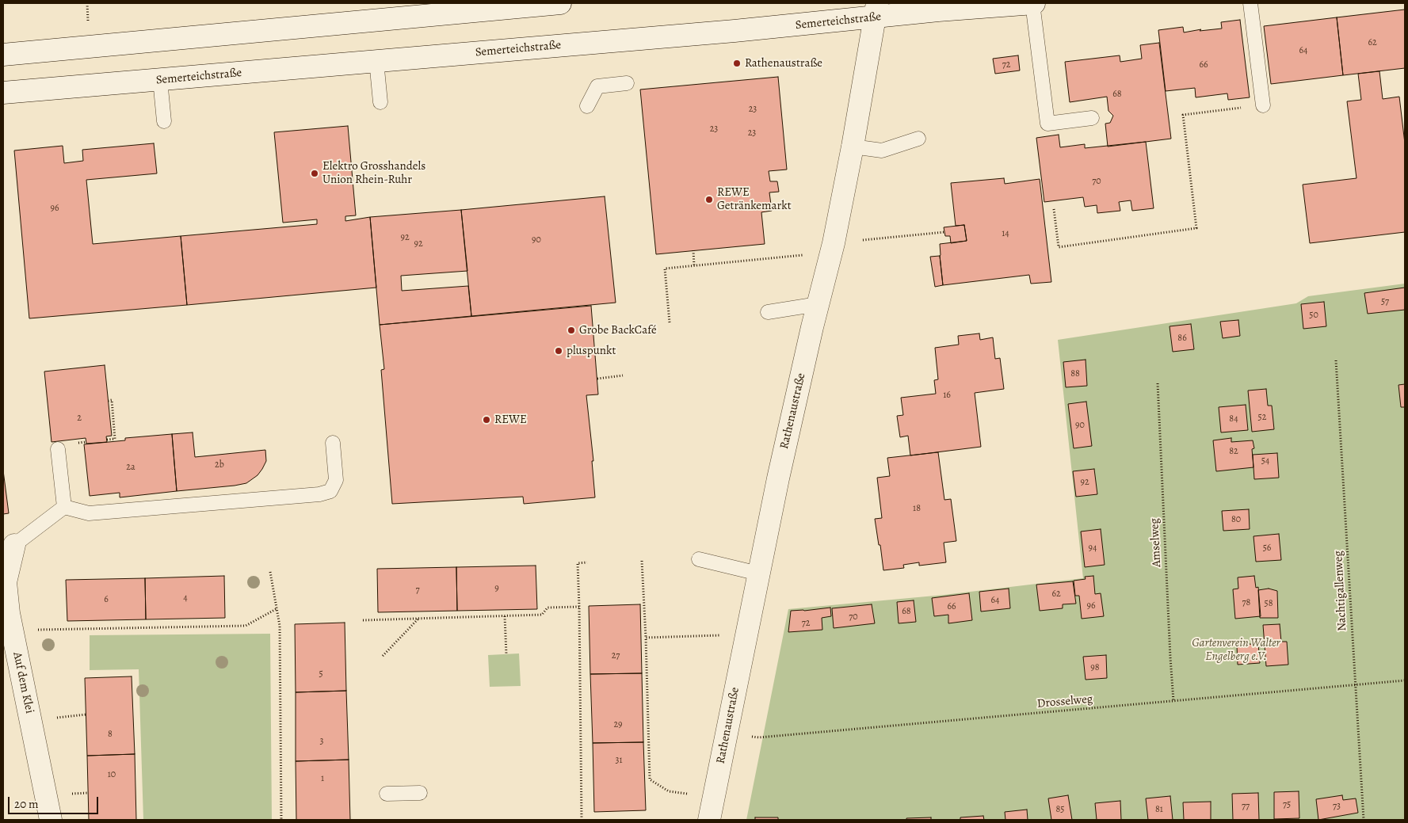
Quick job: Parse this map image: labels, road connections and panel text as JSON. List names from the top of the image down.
{
  "streets": {
    "main road": ["Semerteichstraße", "Rathenaustraße", "Auf dem Klei"],
    "path": ["Amselweg", "Nachtigallenweg", "Drosselweg"]
  },
  "crossings": [
    ["Semerteichstraße", "Rathenaustraße"],
    ["Rathenaustraße", "Drosselweg"],
    ["Amselweg", "Drosselweg"],
    ["Nachtigallenweg", "Drosselweg"]
  ],
  "parks": ["Gartenverein Walter Engelberg e.V."],
  "places": [
    "Rathenaustraße",
    "Elektro Grosshandels Union Rhein-Ruhr",
    "REWE Getränkemarkt",
    "Grobe BackCafé",
    "pluspunkt",
    "REWE"
  ],
  "house_numbers": [
    "62",
    "64",
    "72",
    "66",
    "68",
    "23",
    "23",
    "23",
    "70",
    "96",
    "14",
    "92",
    "90",
    "92",
    "57",
    "50",
    "86",
    "88",
    "16",
    "52",
    "2",
    "84",
    "90",
    "82",
    "54",
    "2b",
    "2a",
    "92",
    "18",
    "80",
    "94",
    "56",
    "9",
    "7",
    "62",
    "4",
    "6",
    "64",
    "78",
    "58",
    "96",
    "66",
    "68",
    "70",
    "72",
    "27",
    "98",
    "5",
    "29",
    "8",
    "3",
    "31",
    "10",
    "1",
    "75",
    "77",
    "73",
    "85",
    "81"
  ],
  "scale_bar": "20 m"
}
